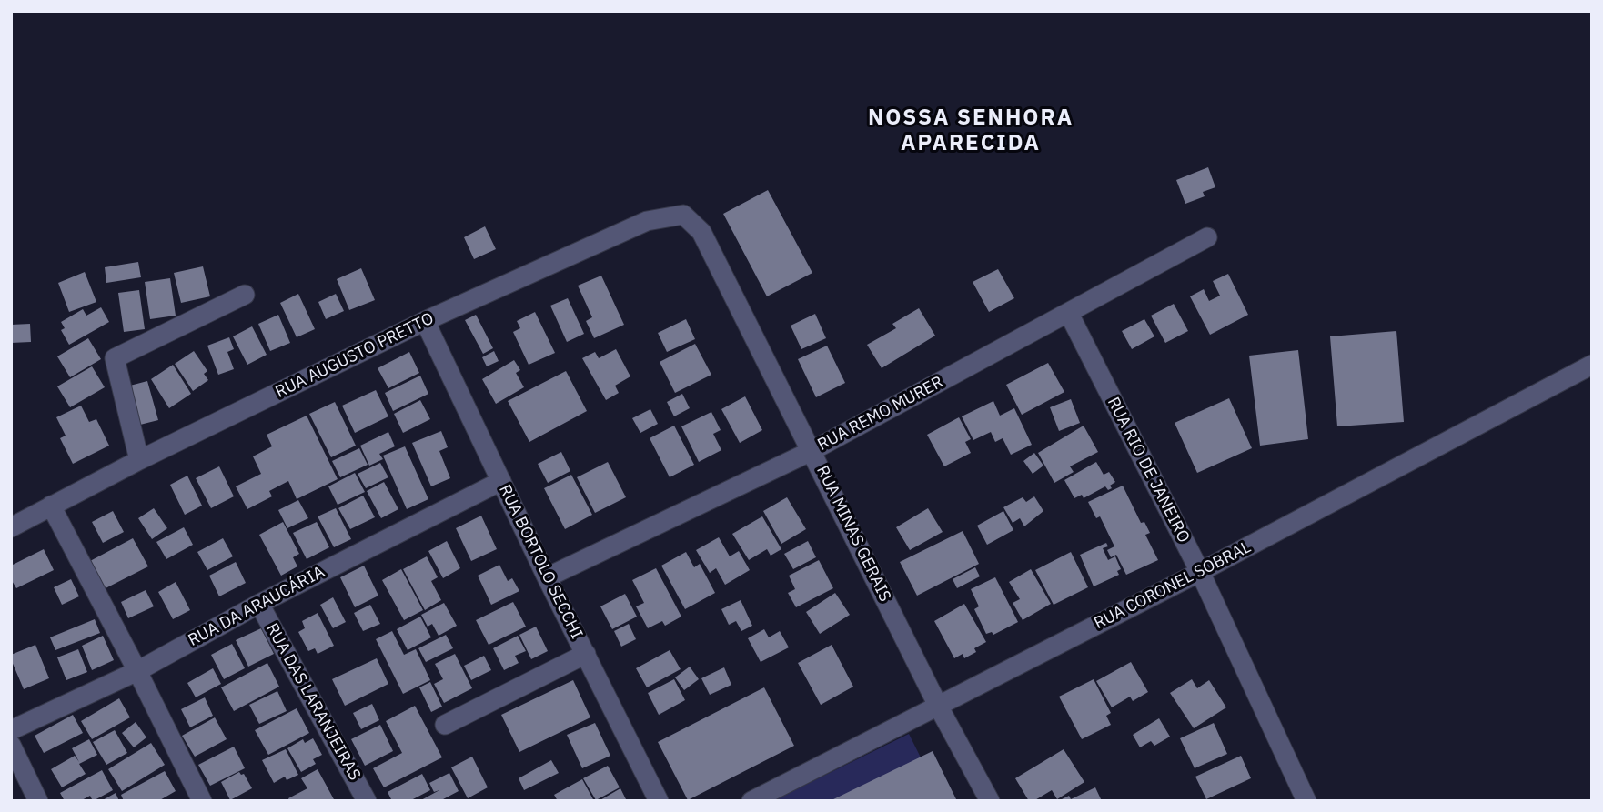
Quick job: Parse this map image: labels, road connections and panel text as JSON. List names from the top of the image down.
{
  "streets": {
    "street": [
      "RUA AUGUSTO PRETTO",
      "RUA REMO MURER",
      "RUA RIO DE JANEIRO",
      "RUA MINAS GERAIS",
      "RUA BORTOLO SECCHI",
      "RUA CORONEL SOBRAL",
      "RUA DA ARAUCÁRIA",
      "RUA DAS LARANJEIRAS"
    ]
  },
  "crossings": [
    ["RUA AUGUSTO PRETTO", "RUA MINAS GERAIS"],
    ["RUA AUGUSTO PRETTO", "RUA BORTOLO SECCHI"],
    ["RUA REMO MURER", "RUA RIO DE JANEIRO"],
    ["RUA REMO MURER", "RUA MINAS GERAIS"],
    ["RUA REMO MURER", "RUA BORTOLO SECCHI"],
    ["RUA RIO DE JANEIRO", "RUA CORONEL SOBRAL"],
    ["RUA MINAS GERAIS", "RUA CORONEL SOBRAL"],
    ["RUA BORTOLO SECCHI", "RUA DA ARAUCÁRIA"],
    ["RUA DA ARAUCÁRIA", "RUA DAS LARANJEIRAS"]
  ],
  "districts": ["NOSSA SENHORA APARECIDA"]
}
